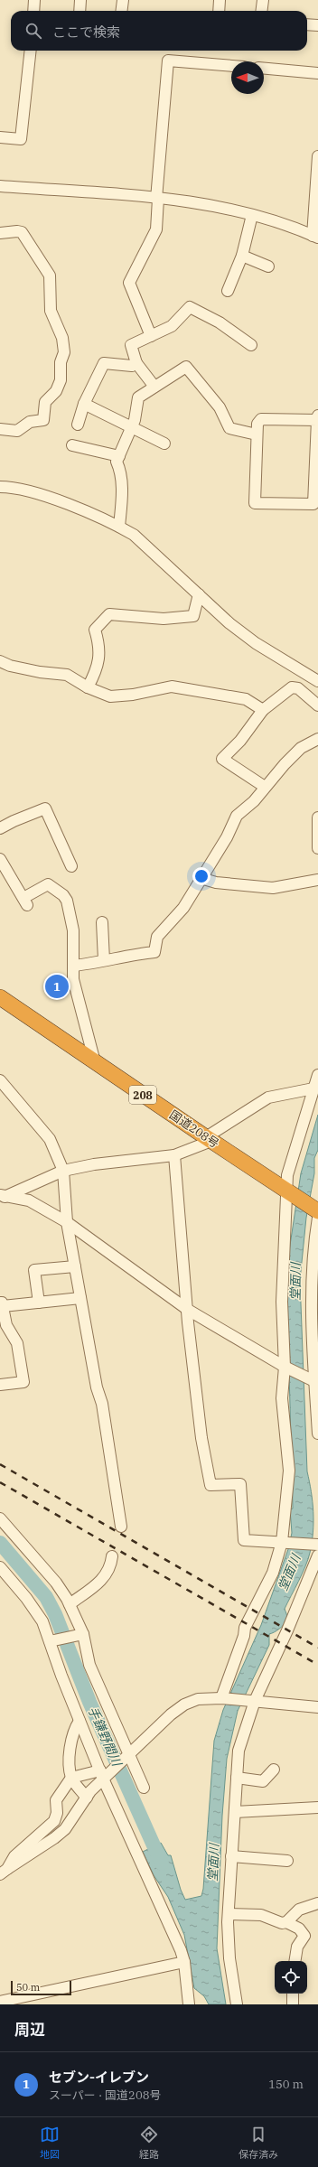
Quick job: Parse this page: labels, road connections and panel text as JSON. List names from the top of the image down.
{
  "streets": {
    "highway": ["208", "国道208号"]
  },
  "water": ["堂面川", "手鎌野間川"],
  "scale_bar": "50 m",
  "north": "left",
  "page": {
    "search": "ここで検索",
    "pins": "1",
    "scale": "50 m",
    "heading": "周辺",
    "list": [
      {
        "mark": "1",
        "name": "セブン-イレブン",
        "note": "スーパー · 国道208号",
        "value": "150 m"
      }
    ],
    "nav": ["地図", "経路", "保存済み"]
  }
}
